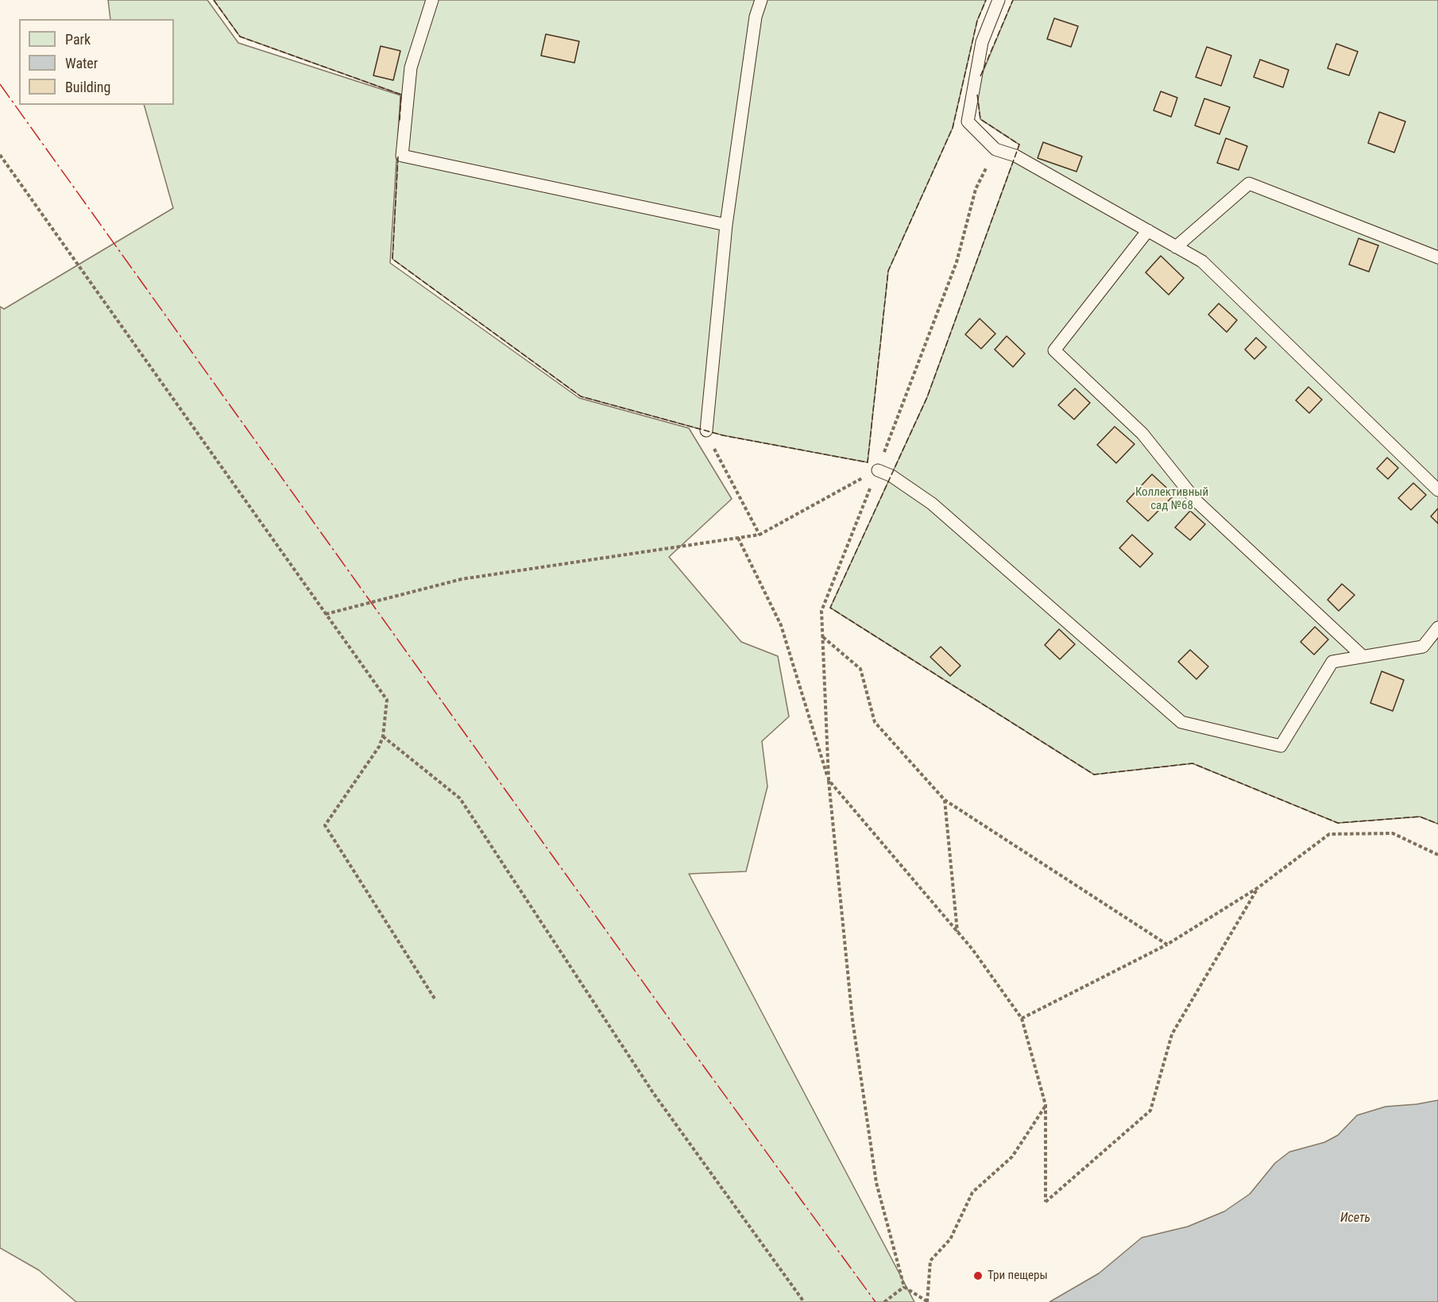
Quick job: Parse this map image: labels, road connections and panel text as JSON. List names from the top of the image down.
{
  "water": ["Исеть"],
  "parks": ["Коллективный сад №68"],
  "places": ["Три пещеры"],
  "legend": ["Park", "Water", "Building"]
}
